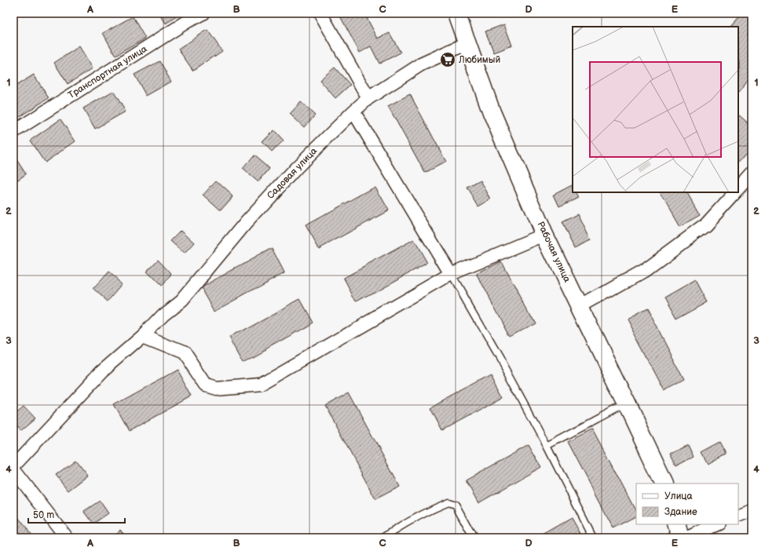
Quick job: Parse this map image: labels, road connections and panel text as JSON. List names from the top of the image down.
{
  "streets": {
    "main road": ["Рабочая улица"],
    "street": ["Транспортная улица", "Садовая улица"]
  },
  "crossings": [
    ["Садовая улица", "Рабочая улица"]
  ],
  "places": {
    "supermarket": ["Любимый"]
  },
  "legend": ["Улица", "Здание"],
  "scale_bar": "50 m",
  "grid": {
    "columns": [
      "A",
      "B",
      "C",
      "D",
      "E"
    ],
    "rows": [
      "1",
      "2",
      "3",
      "4"
    ]
  }
}
